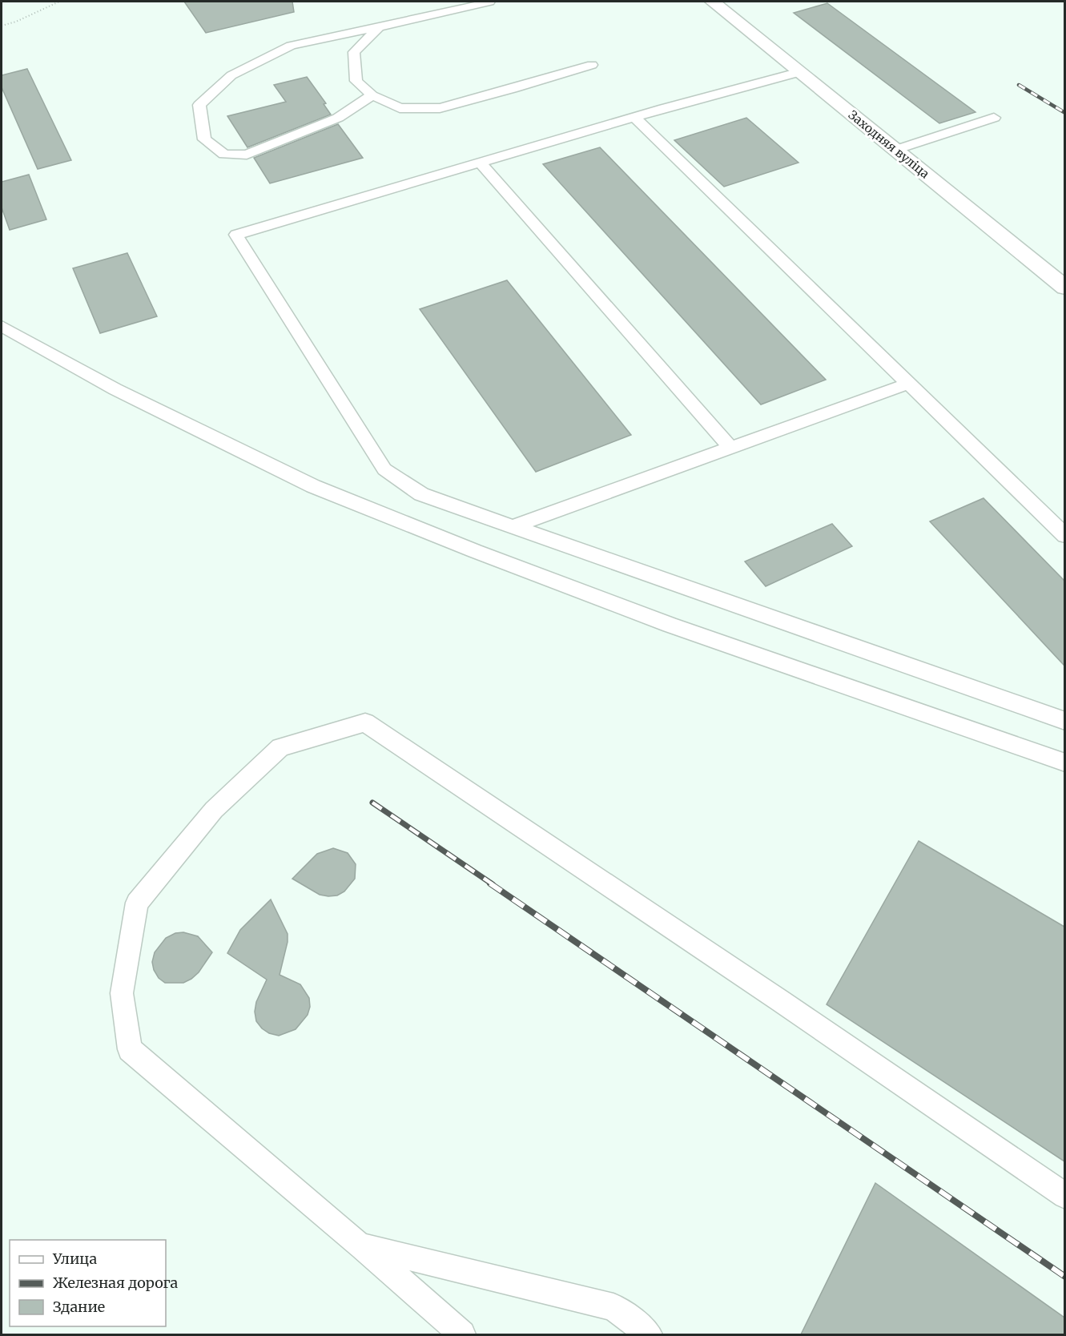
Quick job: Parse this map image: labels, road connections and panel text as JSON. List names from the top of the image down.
{
  "streets": {
    "street": ["Заходняя вуліца"]
  },
  "legend": ["Улица", "Железная дорога", "Здание"]
}
